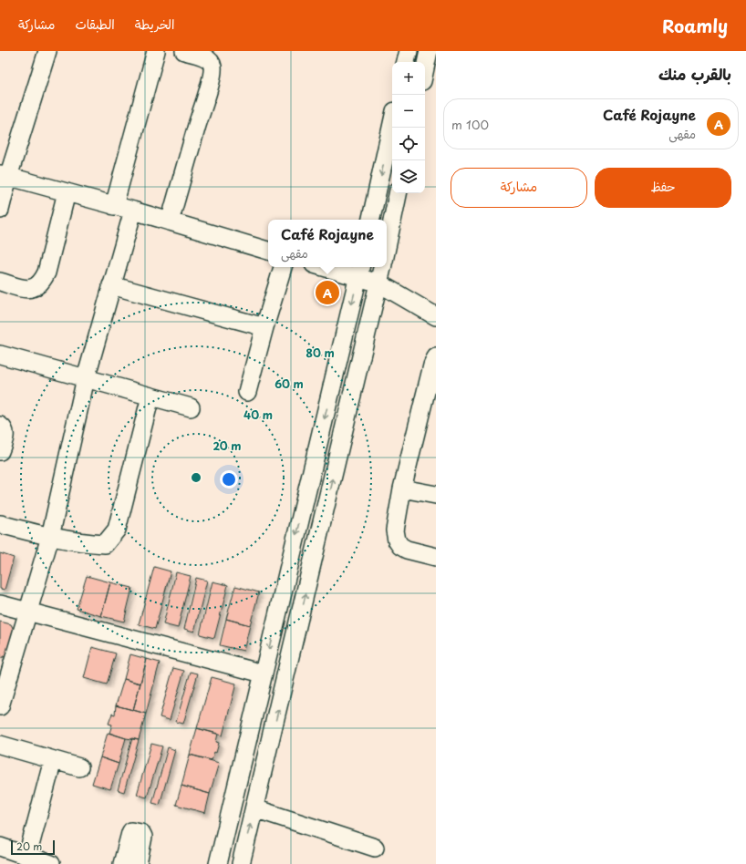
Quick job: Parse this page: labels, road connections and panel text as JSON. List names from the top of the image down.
{
  "scale_bar": "20 m",
  "page": {
    "header": "Roamly",
    "nav": ["الخريطة", "الطبقات", "مشاركة"],
    "heading": "بالقرب منك",
    "map_buttons": ["+", "−"],
    "list": [
      {
        "mark": "A",
        "name": "Café Rojayne",
        "note": "مقهى",
        "value": "100 m"
      }
    ],
    "buttons": ["حفظ", "مشاركة"],
    "popup": ["Café Rojayne", "مقهى"],
    "pins": "A",
    "scale": "20 m"
  },
  "rings": [
    "80 m",
    "60 m",
    "40 m",
    "20 m"
  ]
}
